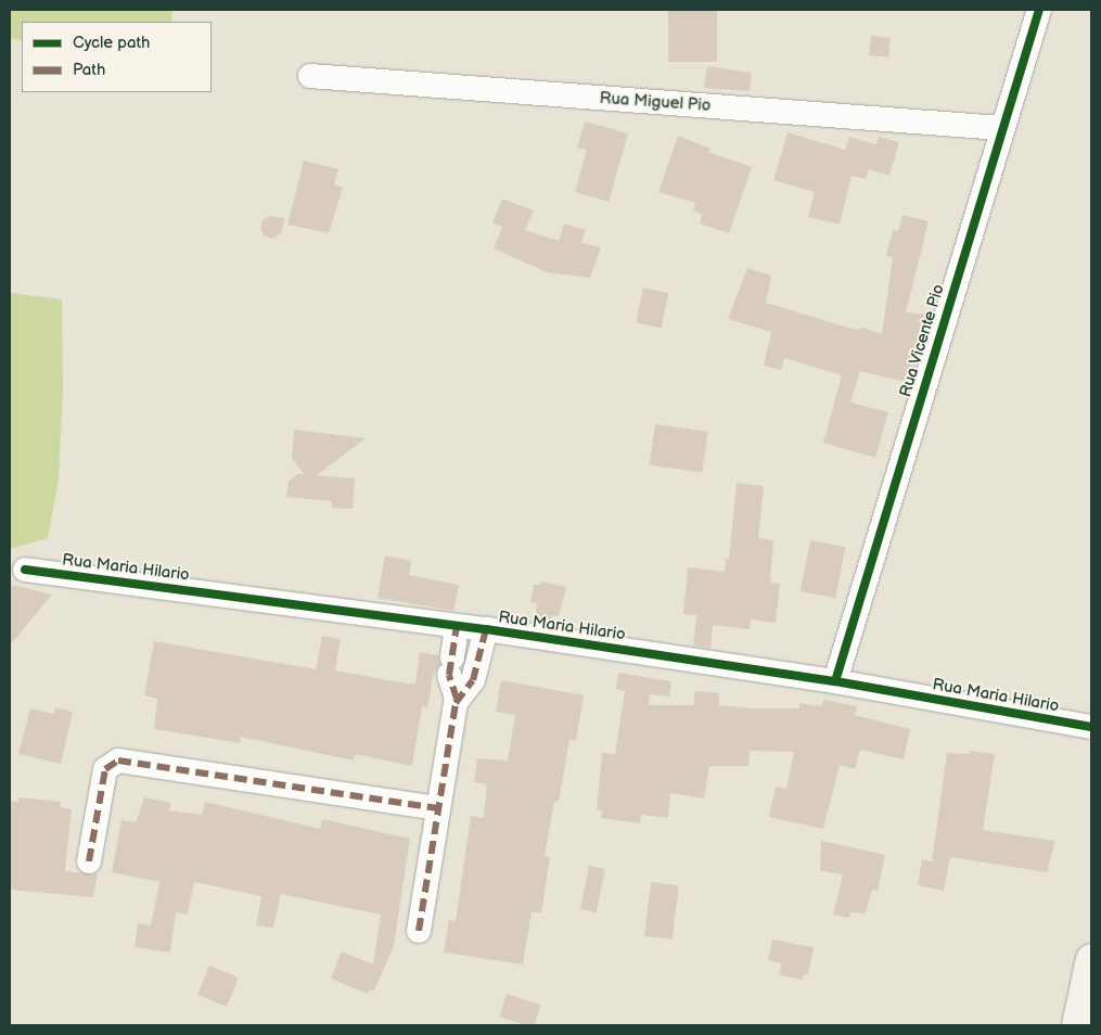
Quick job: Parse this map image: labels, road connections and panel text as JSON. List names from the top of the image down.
{
  "streets": {
    "street": ["Rua Miguel Pio", "Rua Vicente Pio", "Rua Maria Hilario"]
  },
  "crossings": [
    ["Rua Miguel Pio", "Rua Vicente Pio"],
    ["Rua Vicente Pio", "Rua Maria Hilario"]
  ],
  "legend": ["Cycle path", "Path"]
}
